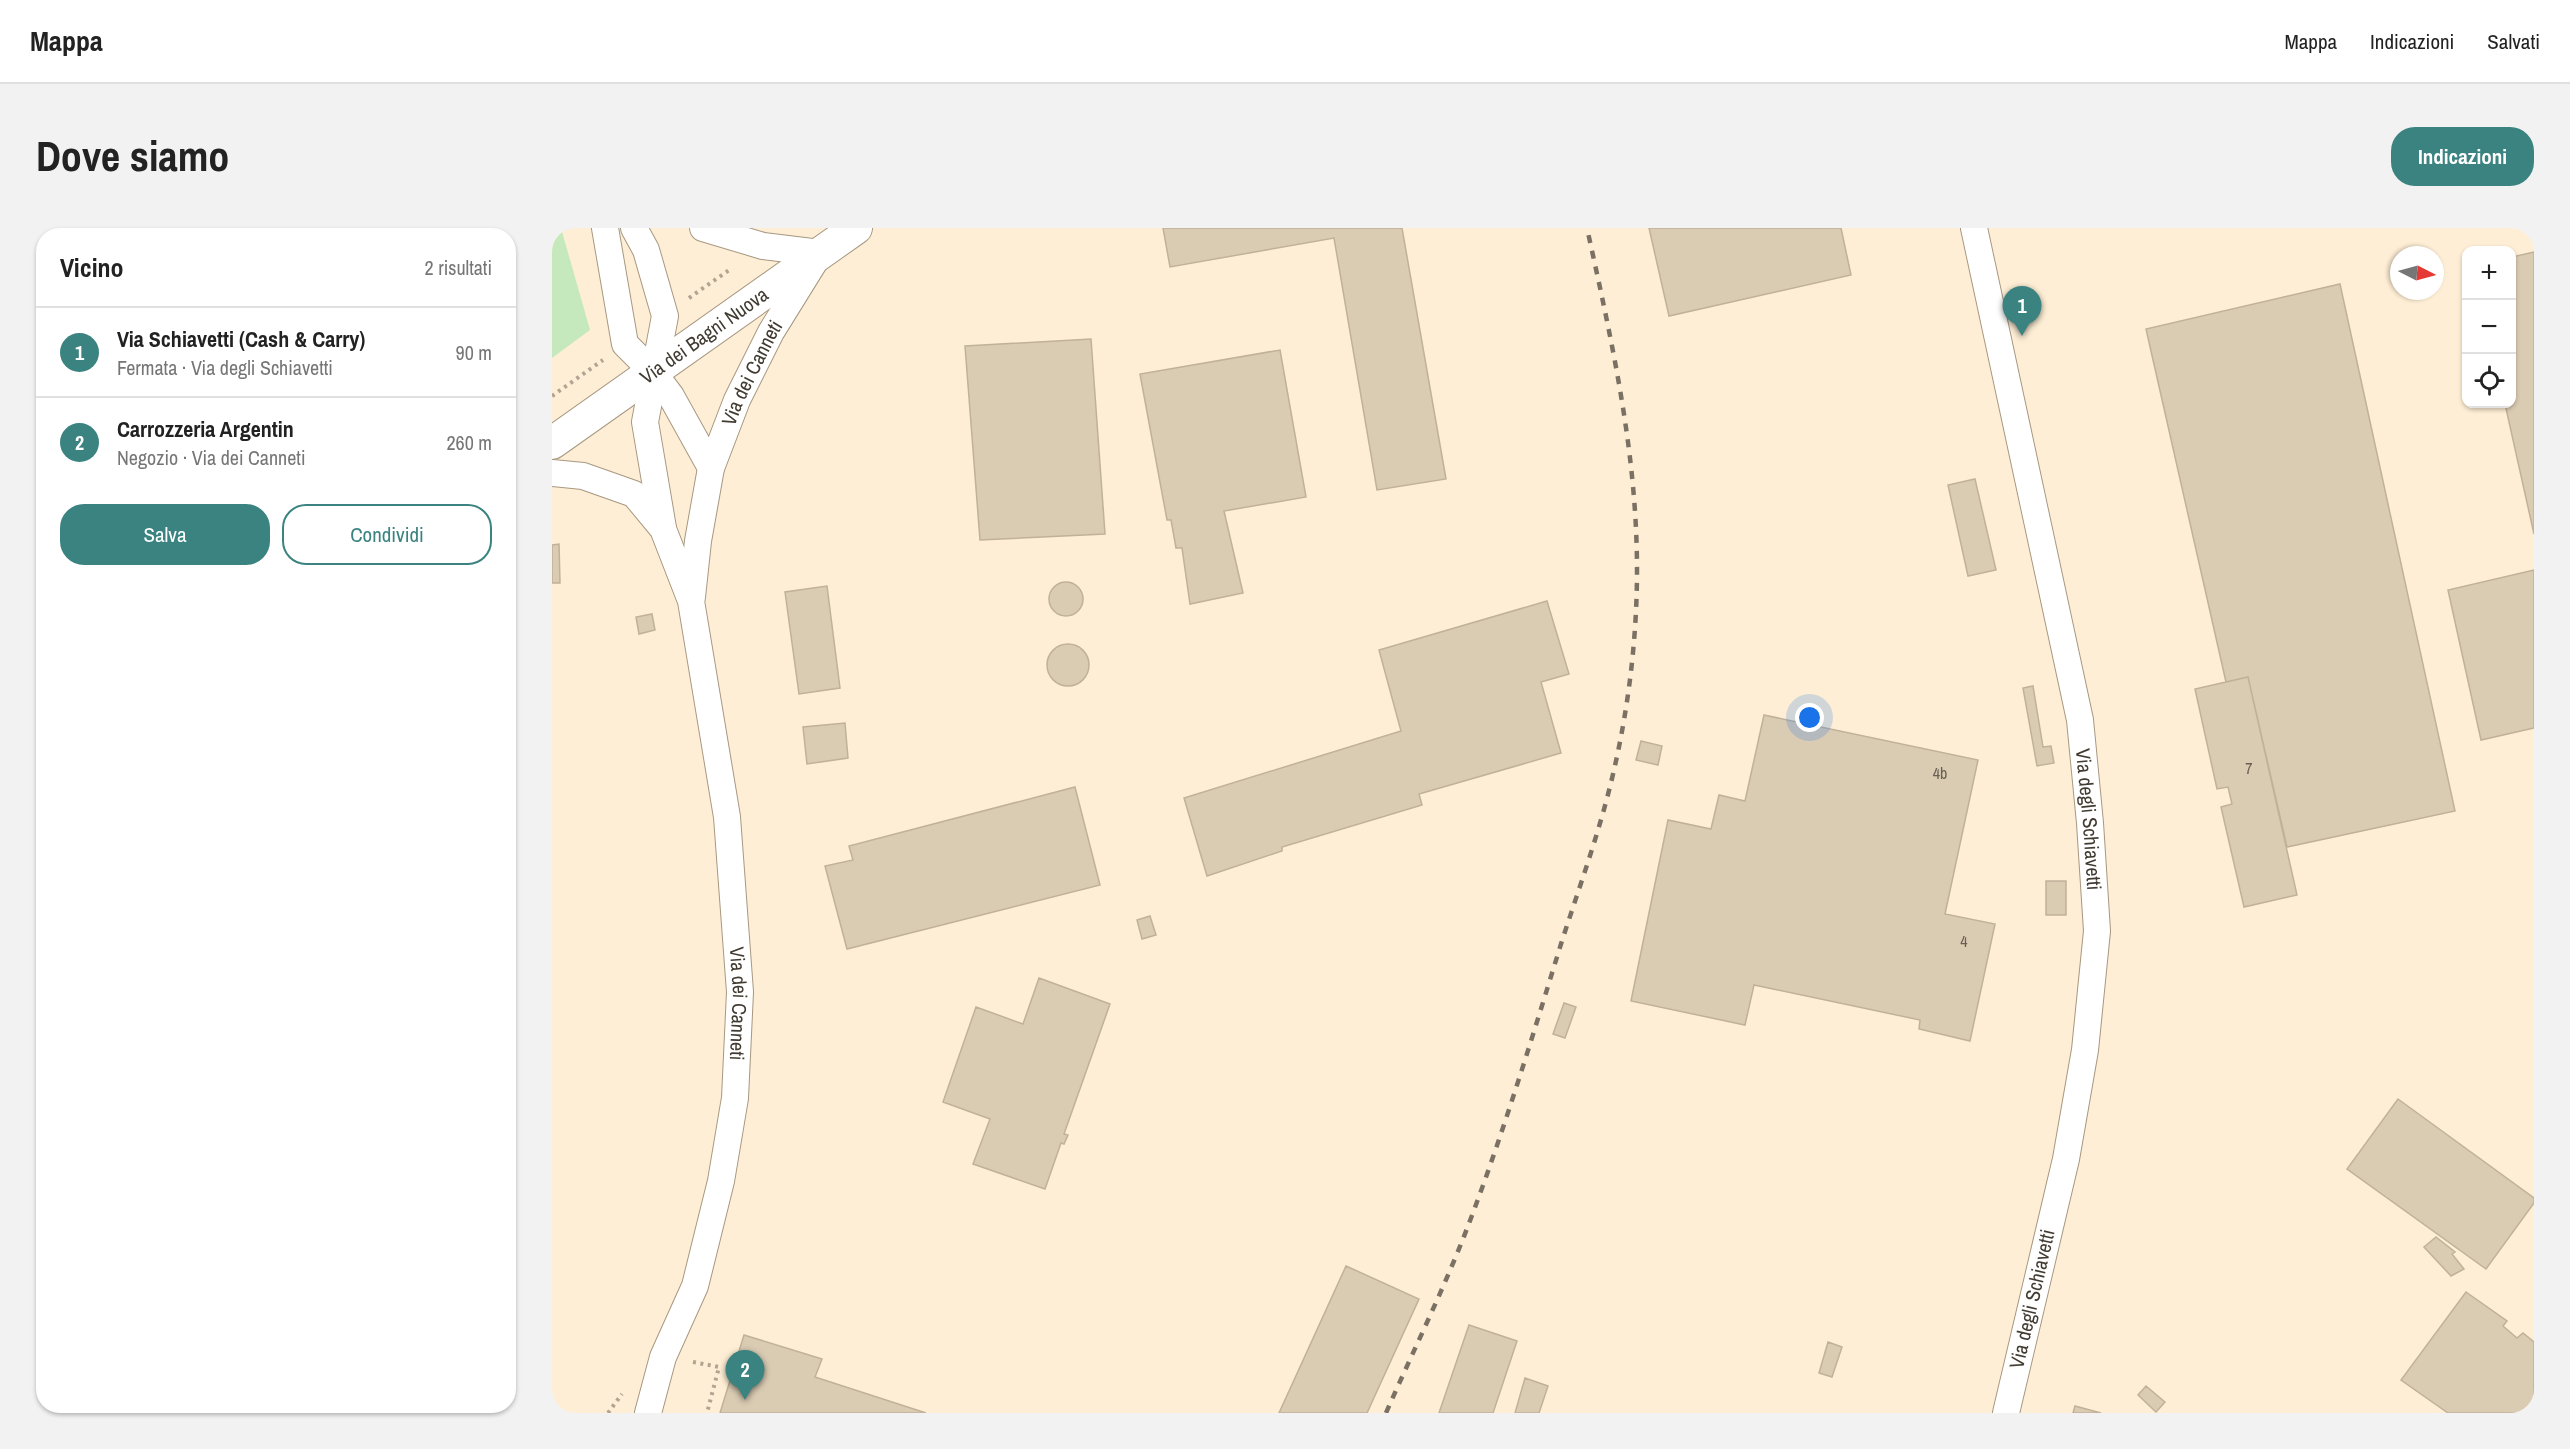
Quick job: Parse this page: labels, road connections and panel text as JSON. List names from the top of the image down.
{
  "streets": {
    "street": ["Via dei Bagni Nuova", "Via dei Canneti", "Via degli Schiavetti"]
  },
  "crossings": [
    ["Via dei Bagni Nuova", "Via dei Canneti"]
  ],
  "house_numbers": ["7", "4b", "4"],
  "north": "right",
  "page": {
    "header": "Mappa",
    "nav": ["Mappa", "Indicazioni", "Salvati"],
    "buttons": [
      "Indicazioni",
      ["Salva", "Condividi"]
    ],
    "title": "Dove siamo",
    "heading": ["Vicino", "2 risultati"],
    "map_buttons": ["+", "−"],
    "pins": ["1", "2"],
    "list": [
      {
        "mark": "1",
        "name": "Via Schiavetti (Cash & Carry)",
        "note": "Fermata · Via degli Schiavetti",
        "value": "90 m"
      },
      {
        "mark": "2",
        "name": "Carrozzeria Argentin",
        "note": "Negozio · Via dei Canneti",
        "value": "260 m"
      }
    ]
  }
}
